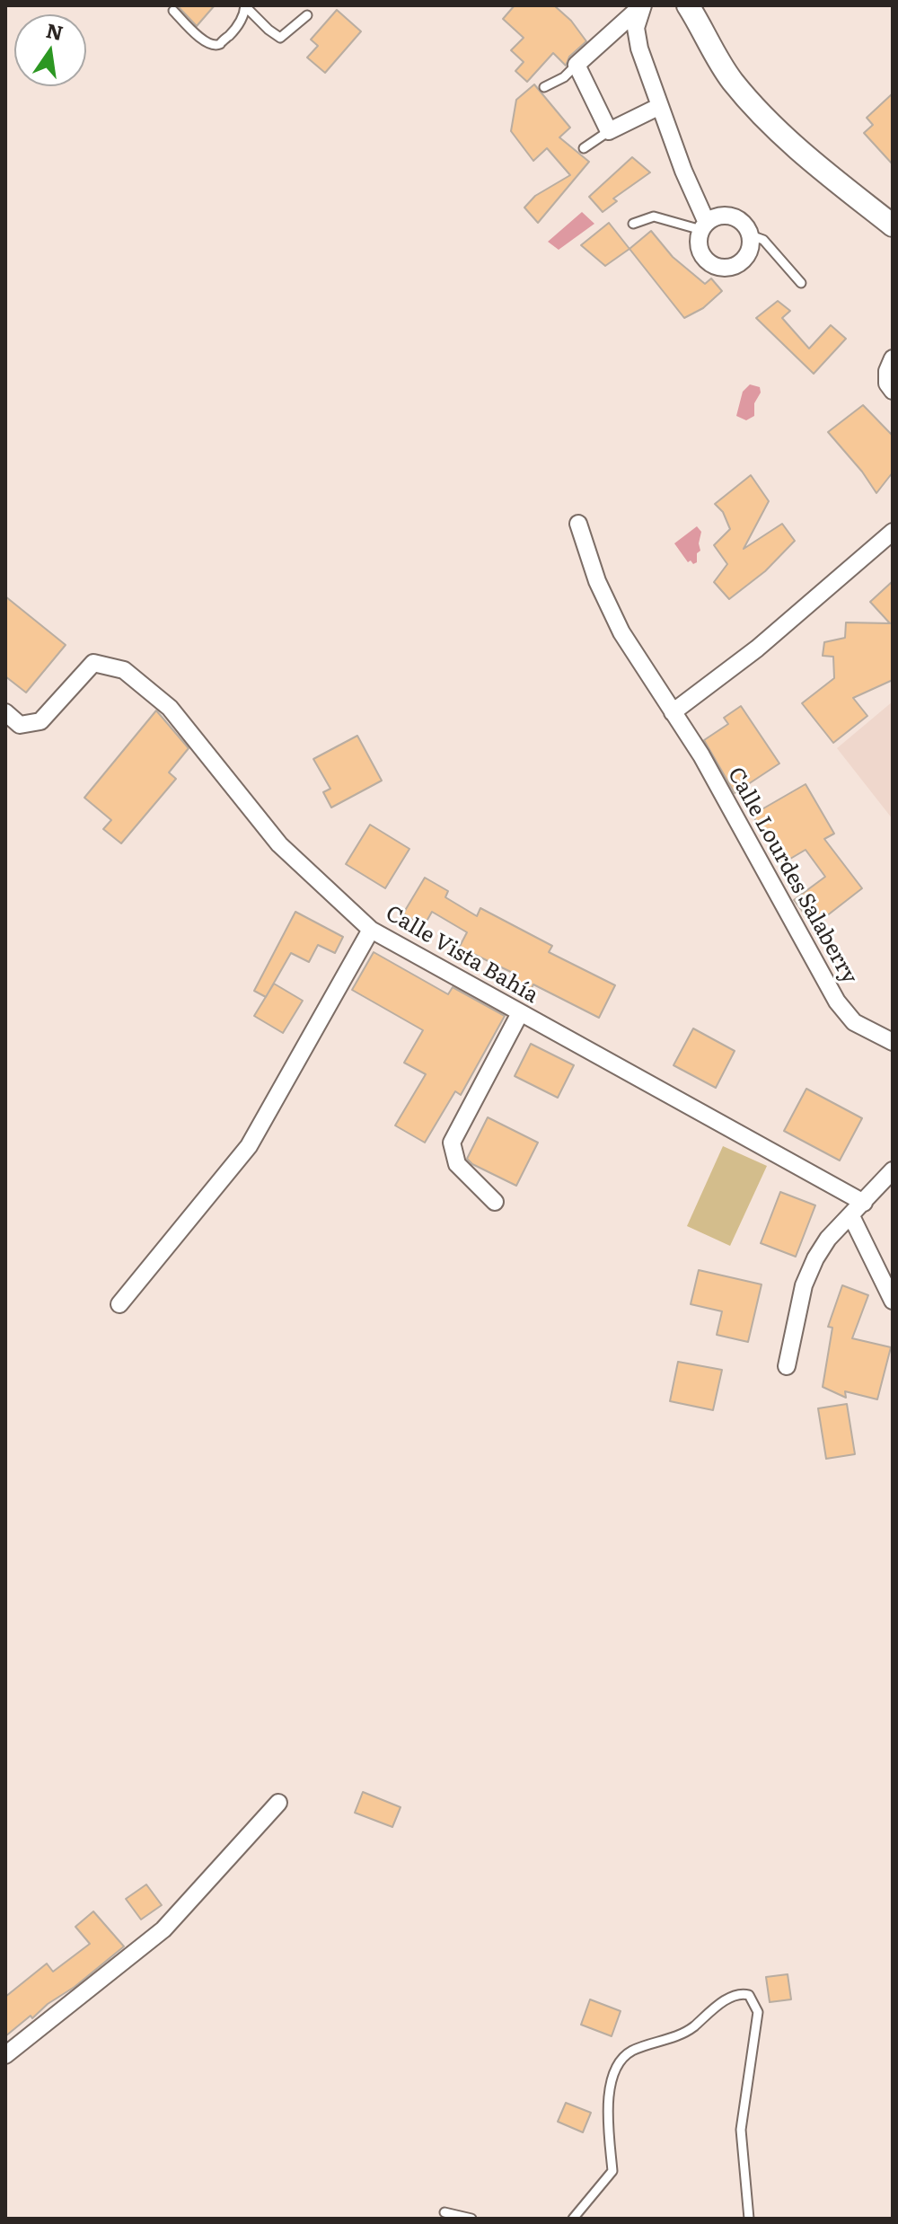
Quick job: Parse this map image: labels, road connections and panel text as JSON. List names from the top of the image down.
{
  "streets": {
    "street": ["Calle Lourdes Salaberry", "Calle Vista Bahía"]
  },
  "north": "top"
}
